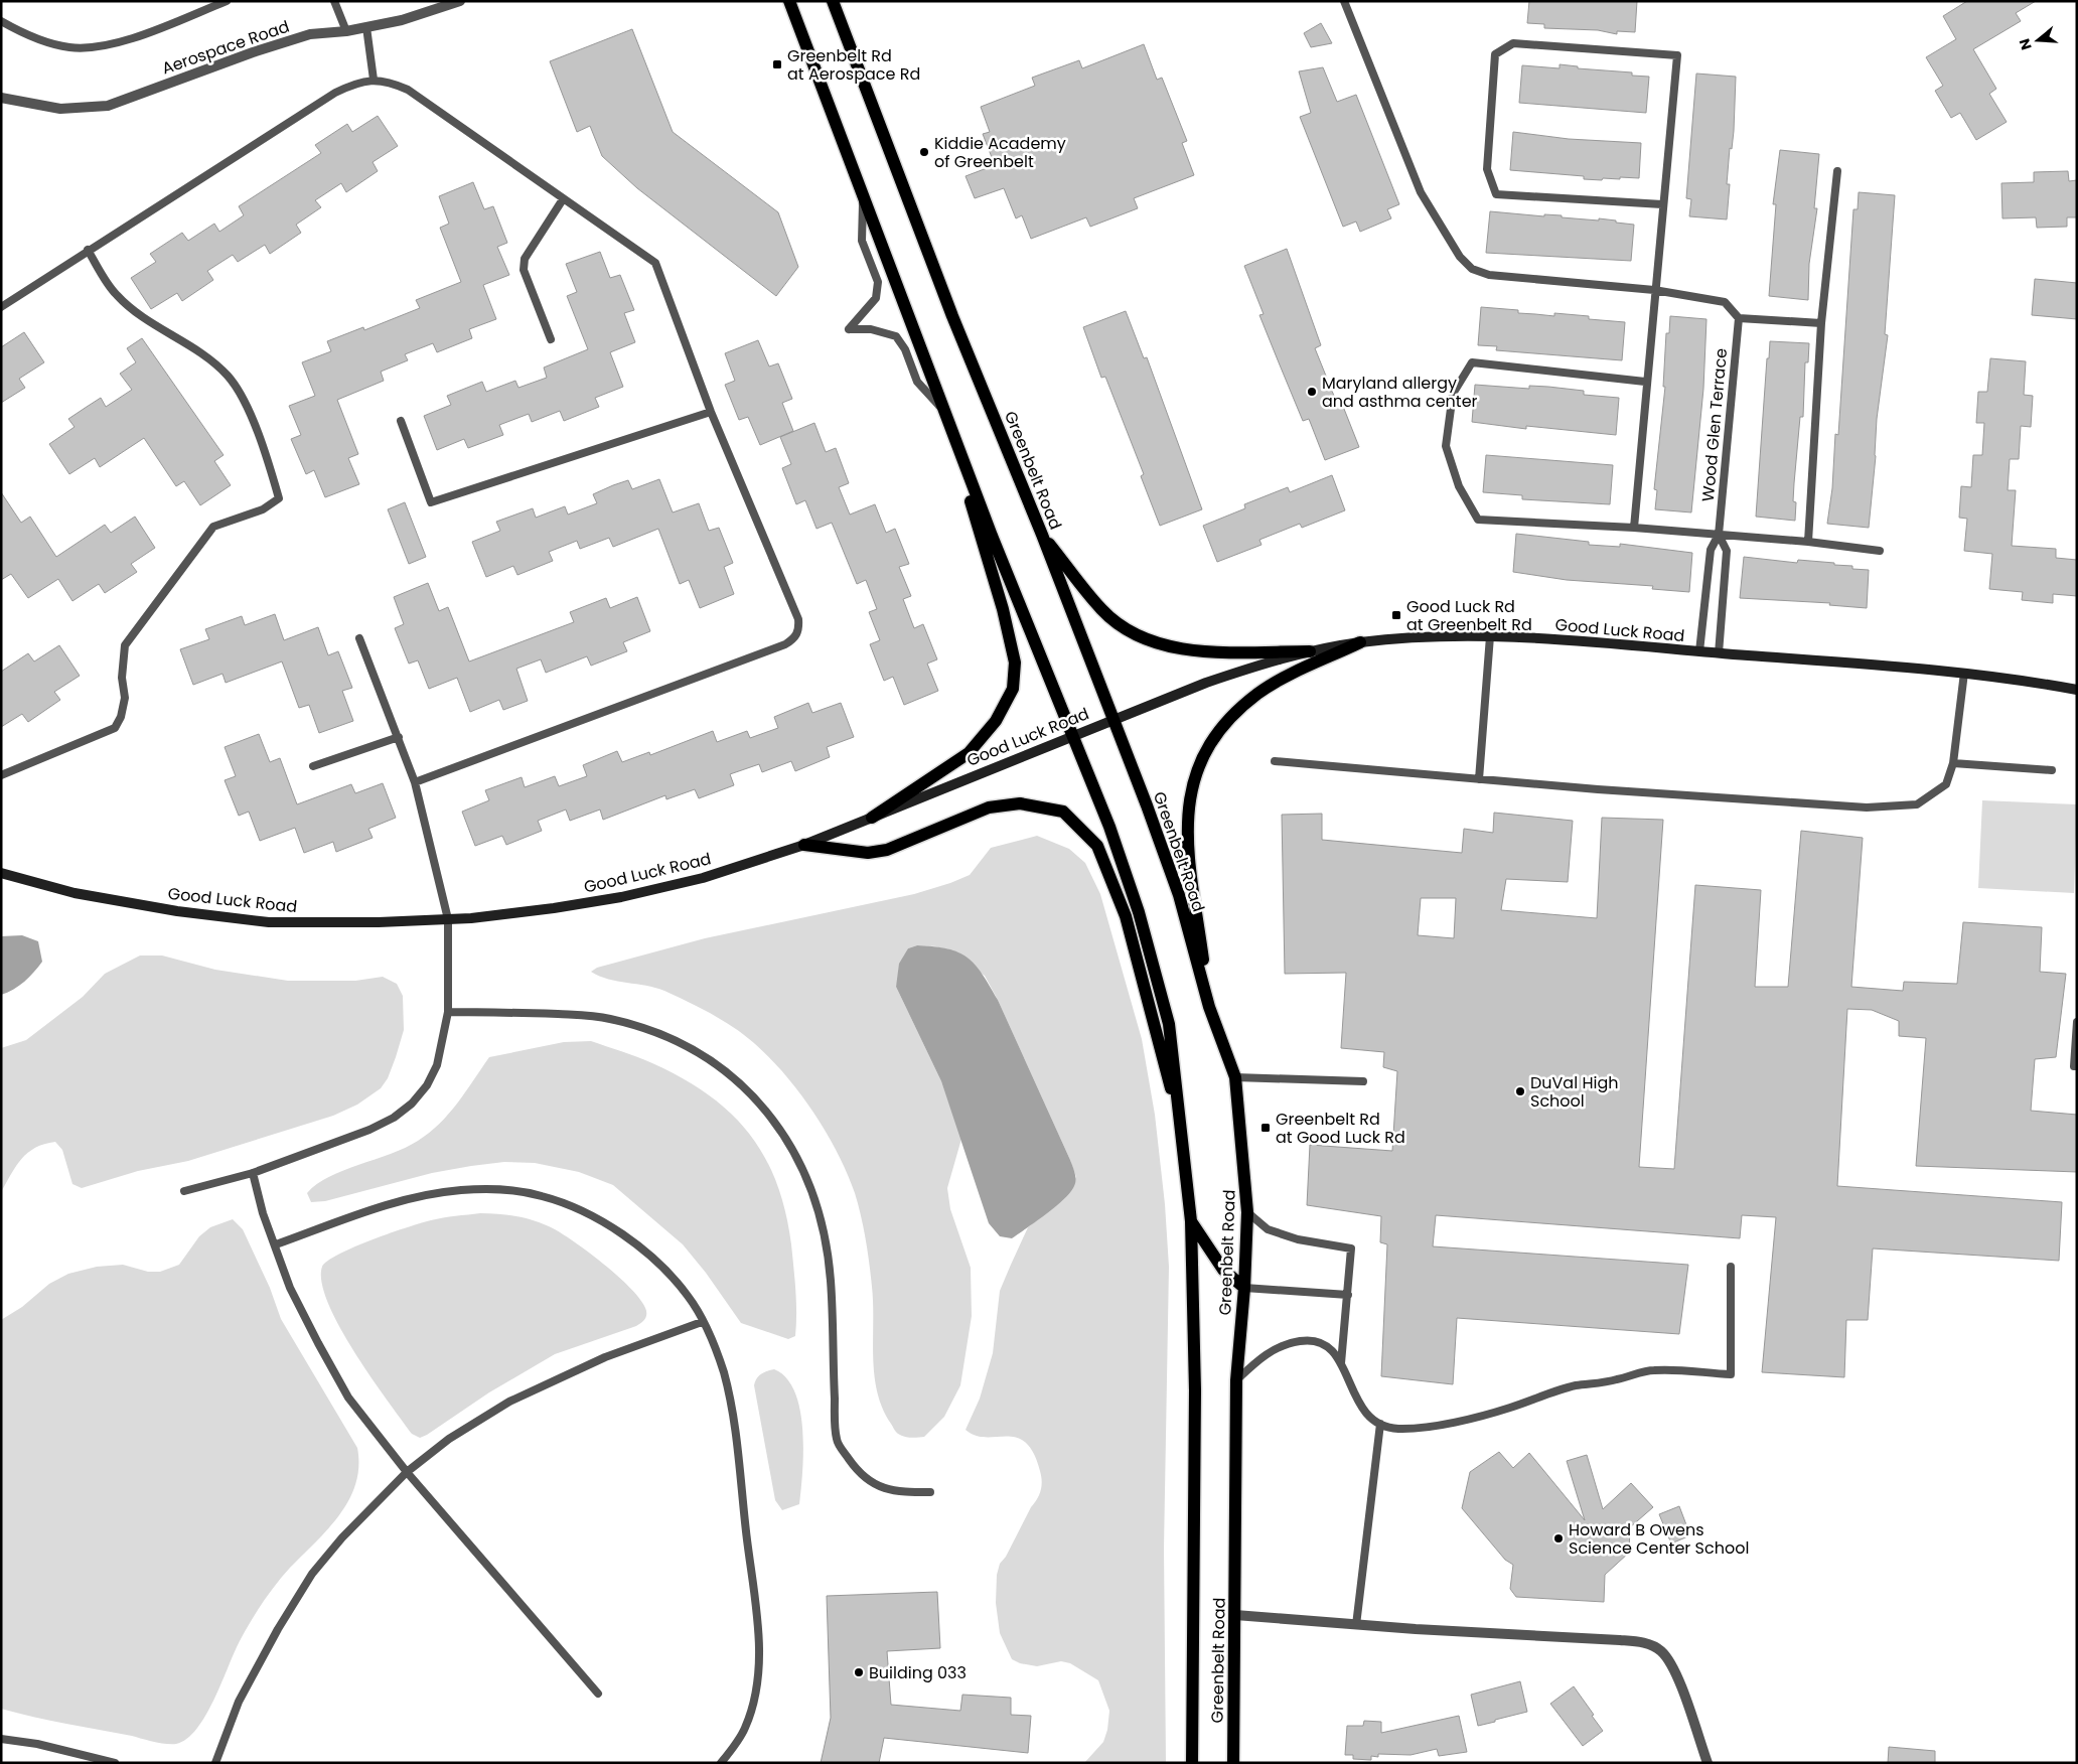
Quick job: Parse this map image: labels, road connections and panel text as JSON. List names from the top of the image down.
{
  "streets": {
    "main road": ["Greenbelt Road", "Good Luck Road"],
    "street": ["Aerospace Road"],
    "lane": ["Wood Glen Terrace"]
  },
  "crossings": [
    ["Wood Glen Terrace", "Good Luck Road"],
    ["Greenbelt Road", "Good Luck Road"]
  ],
  "places": {
    "transit": ["Greenbelt Rd at Aerospace Rd", "Good Luck Rd at Greenbelt Rd", "Greenbelt Rd at Good Luck Rd"],
    "other": [
      "Kiddie Academy of Greenbelt",
      "Maryland allergy and asthma center",
      "DuVal High School",
      "Howard B Owens Science Center School",
      "Building 033"
    ]
  },
  "north": "left"
}
